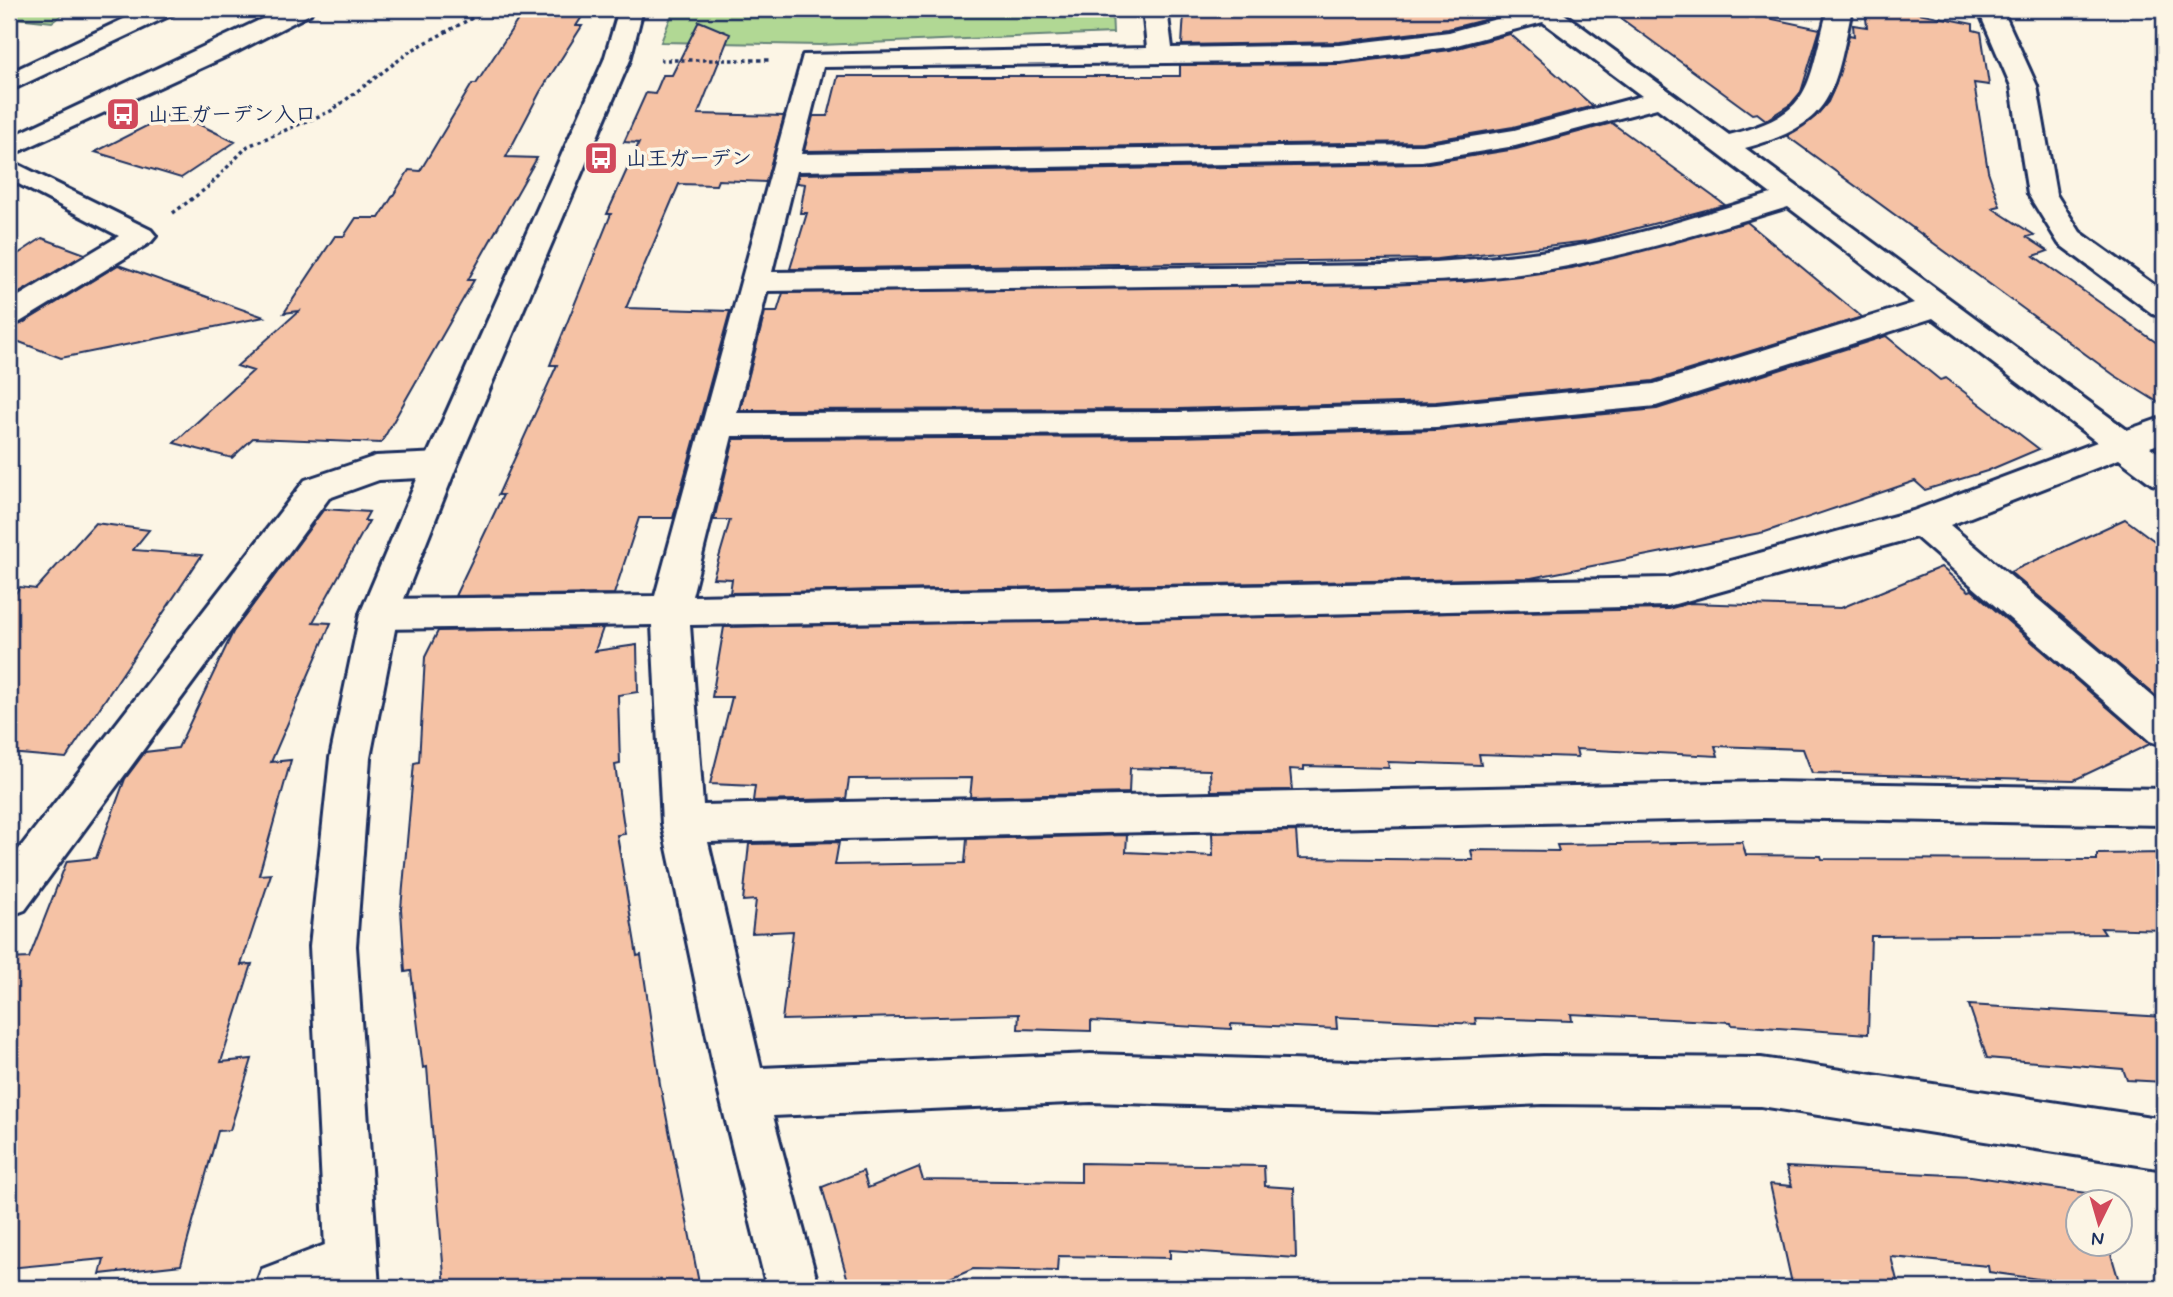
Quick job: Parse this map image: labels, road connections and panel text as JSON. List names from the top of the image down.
{
  "places": {
    "bus stop": ["山王ガーデン入口", "山王ガーデン"]
  },
  "north": "bottom"
}
